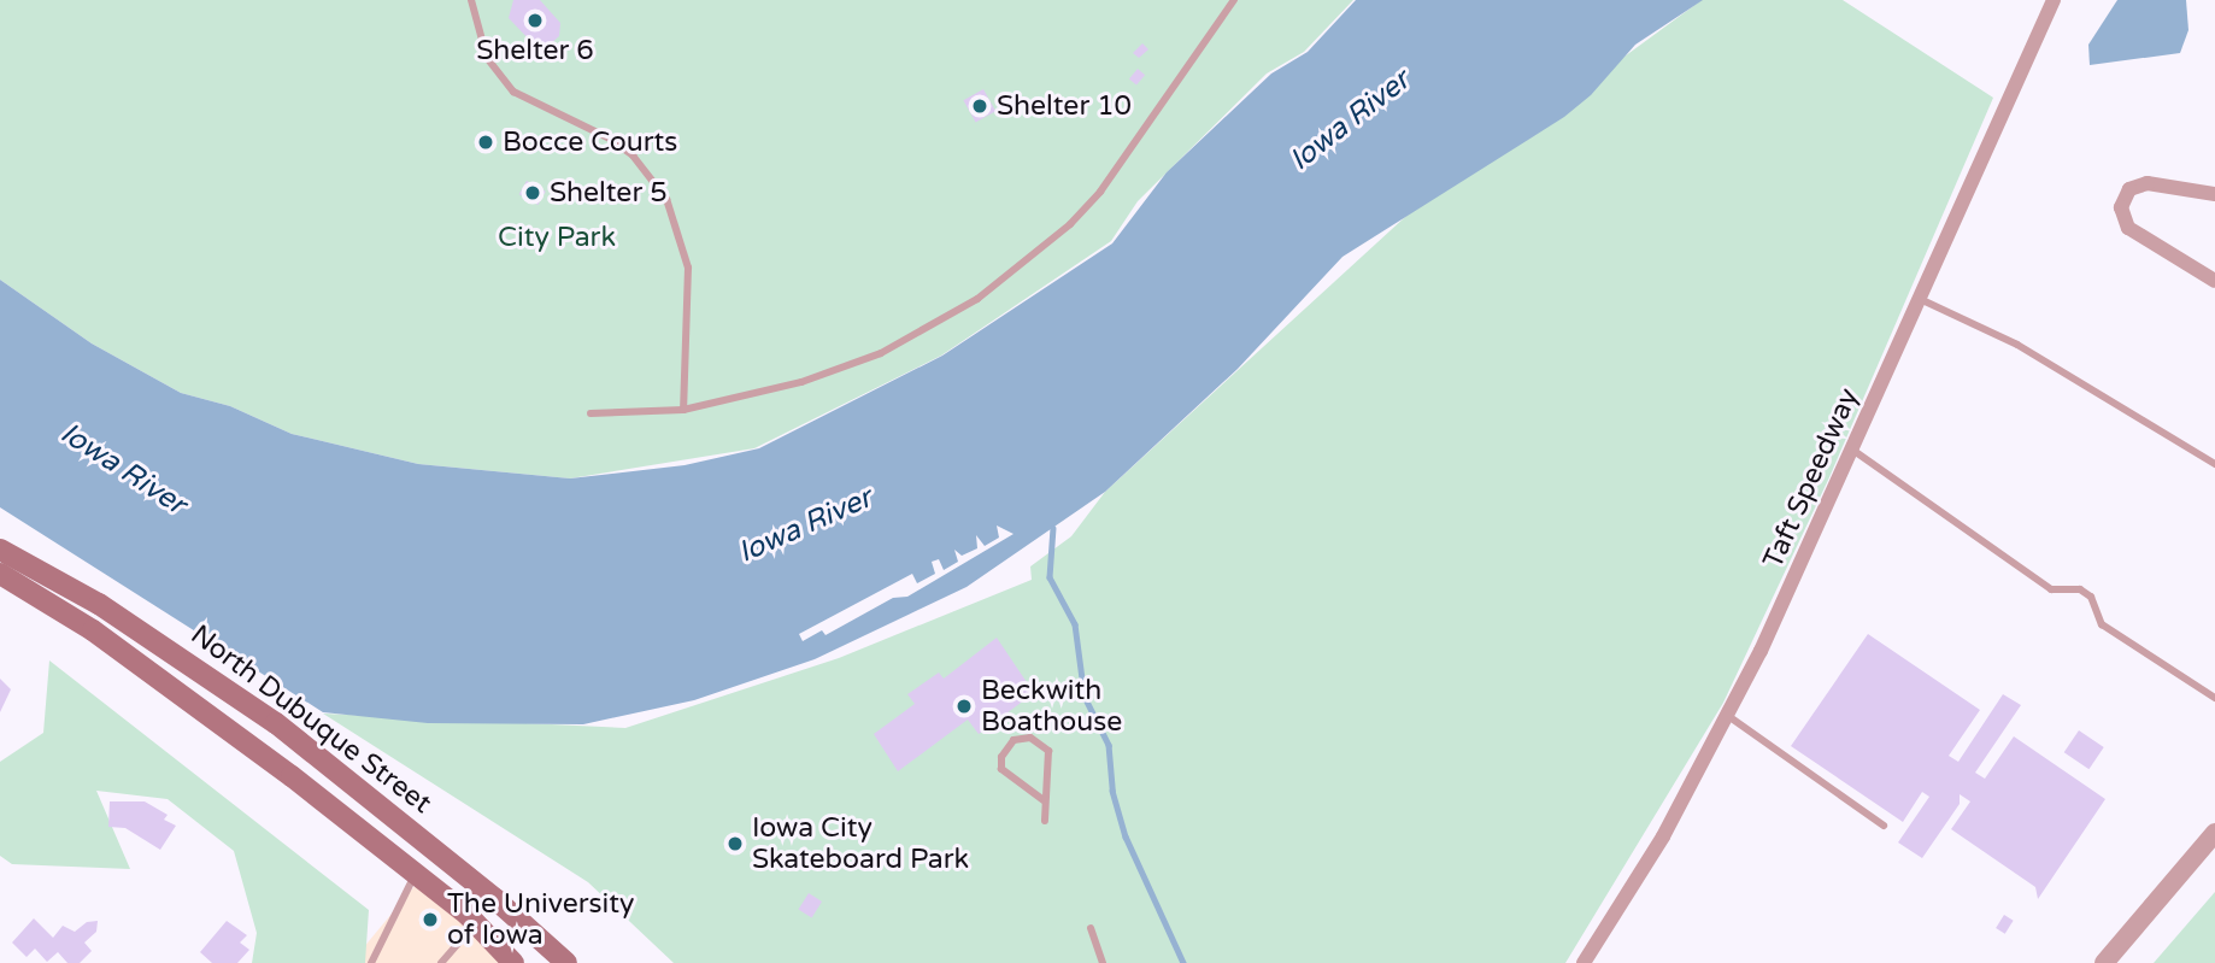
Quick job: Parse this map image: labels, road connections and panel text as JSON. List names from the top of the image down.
{
  "streets": {
    "main road": ["North Dubuque Street"],
    "street": ["Taft Speedway"]
  },
  "water": ["Iowa River"],
  "parks": ["City Park"],
  "places": [
    "Shelter 6",
    "Shelter 10",
    "Bocce Courts",
    "Shelter 5",
    "Beckwith Boathouse",
    "Iowa City Skateboard Park",
    "The University of Iowa"
  ]
}
